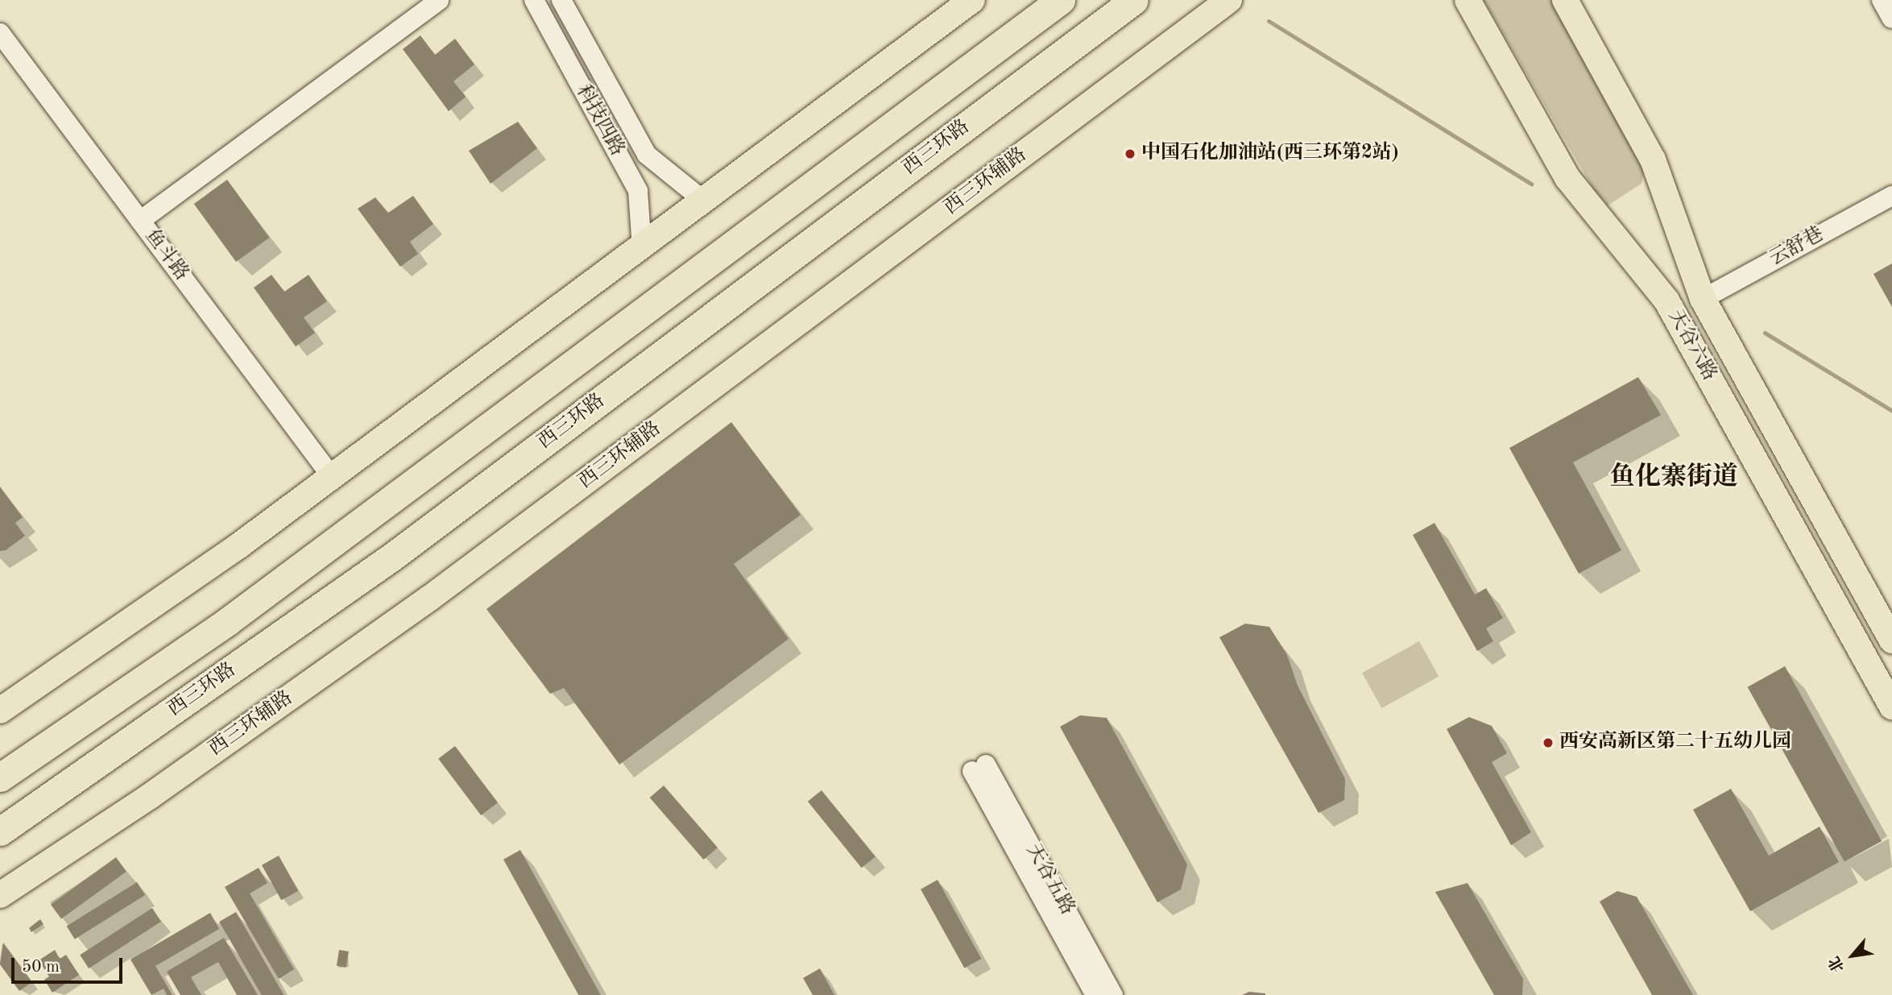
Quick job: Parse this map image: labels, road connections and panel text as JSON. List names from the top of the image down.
{
  "streets": {
    "highway": ["西三环路"],
    "main road": ["西三环辅路", "天谷六路"],
    "street": [
      "科技四路",
      "云舒巷",
      "鱼斗路",
      "天谷五路"
    ]
  },
  "crossings": [
    ["云舒巷", "天谷六路"]
  ],
  "districts": ["鱼化寨街道"],
  "places": ["中国石化加油站(西三环第2站)", "西安高新区第二十五幼儿园"],
  "scale_bar": "50 m",
  "north": "bottom left"
}
